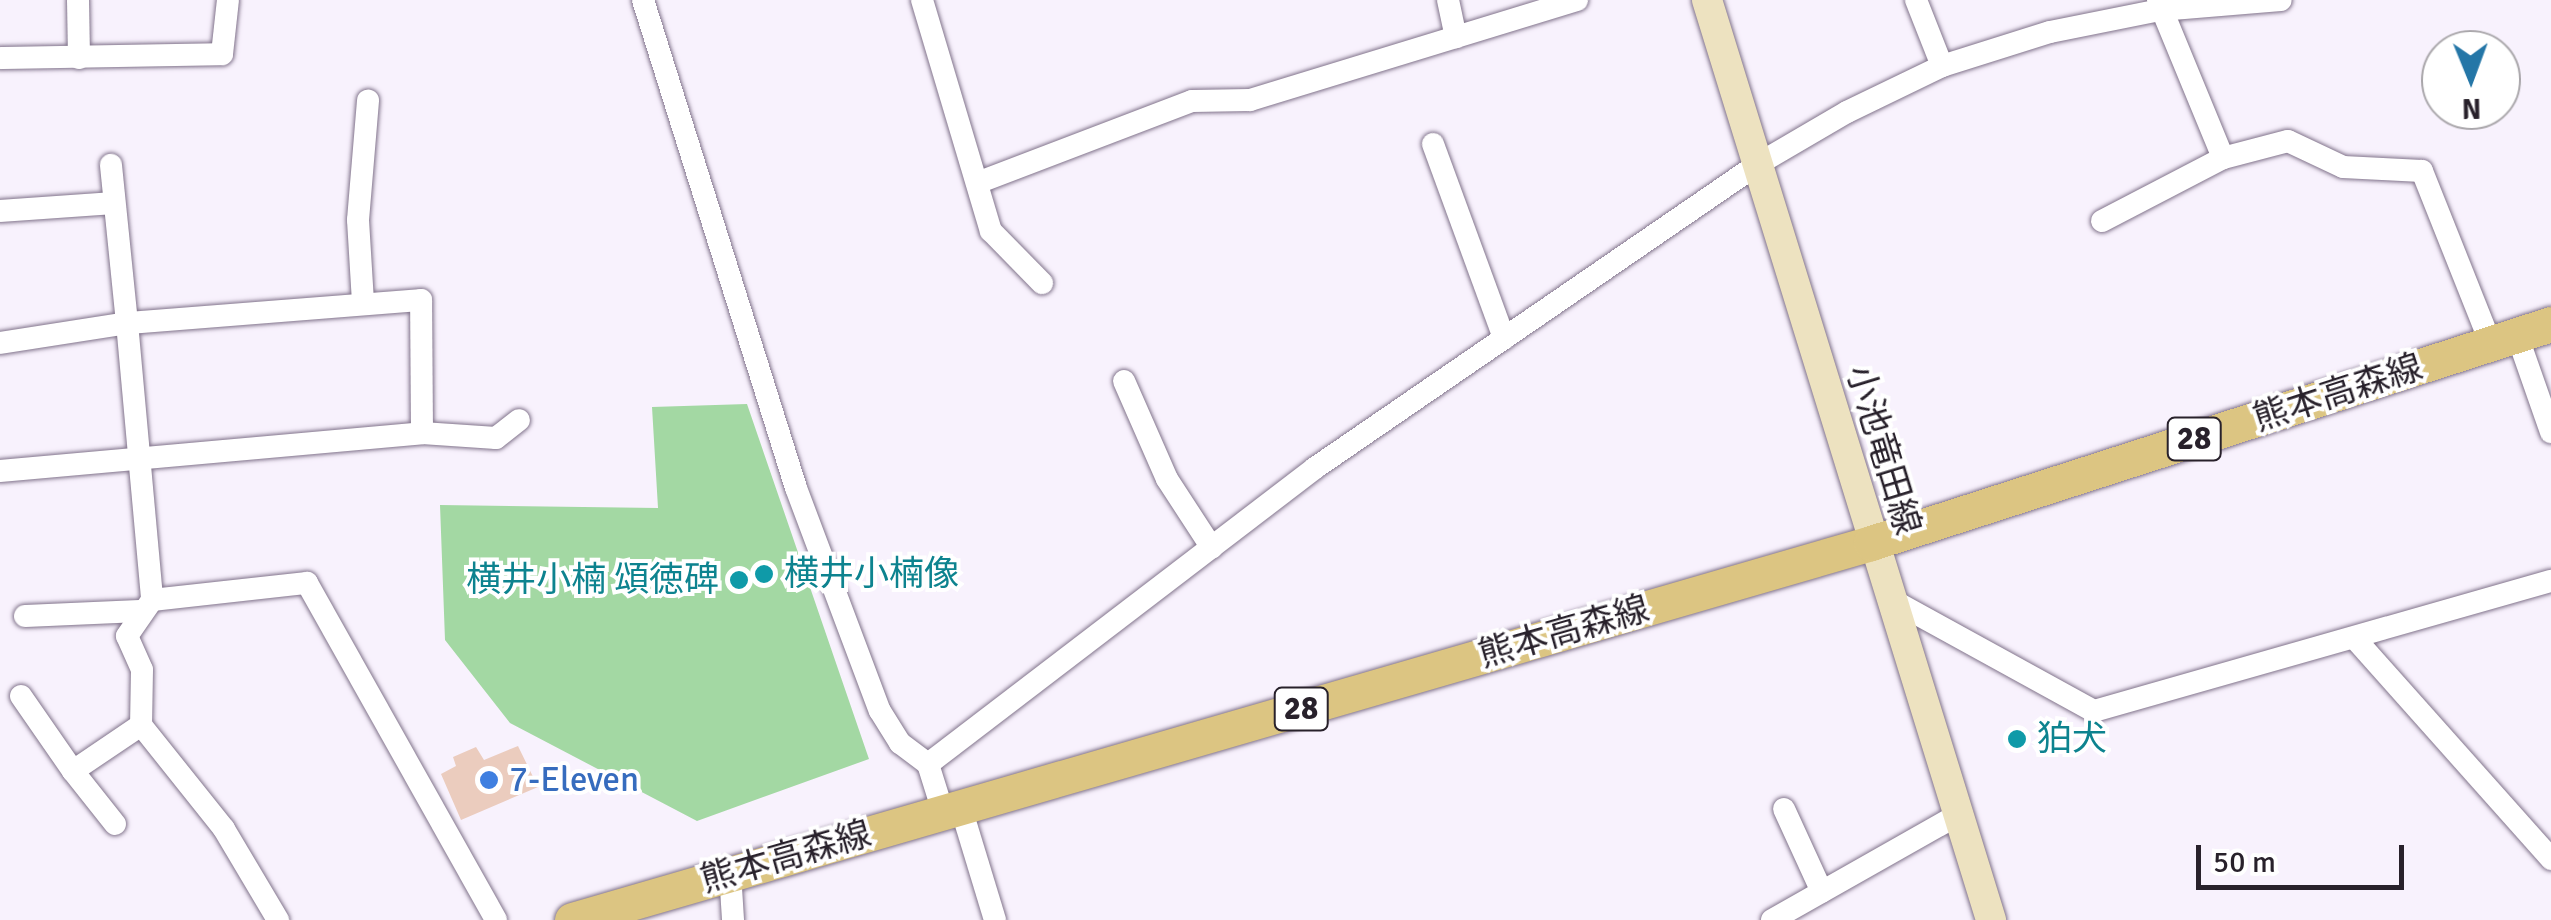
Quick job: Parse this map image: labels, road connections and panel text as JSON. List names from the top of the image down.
{
  "streets": {
    "main road": ["熊本高森線", "28", "小池竜田線"]
  },
  "crossings": [
    ["熊本高森線", "小池竜田線"]
  ],
  "places": [
    "横井小楠像",
    "横井小楠 頌徳碑",
    "狛犬",
    "7-Eleven"
  ],
  "scale_bar": "50 m",
  "north": "bottom"
}
